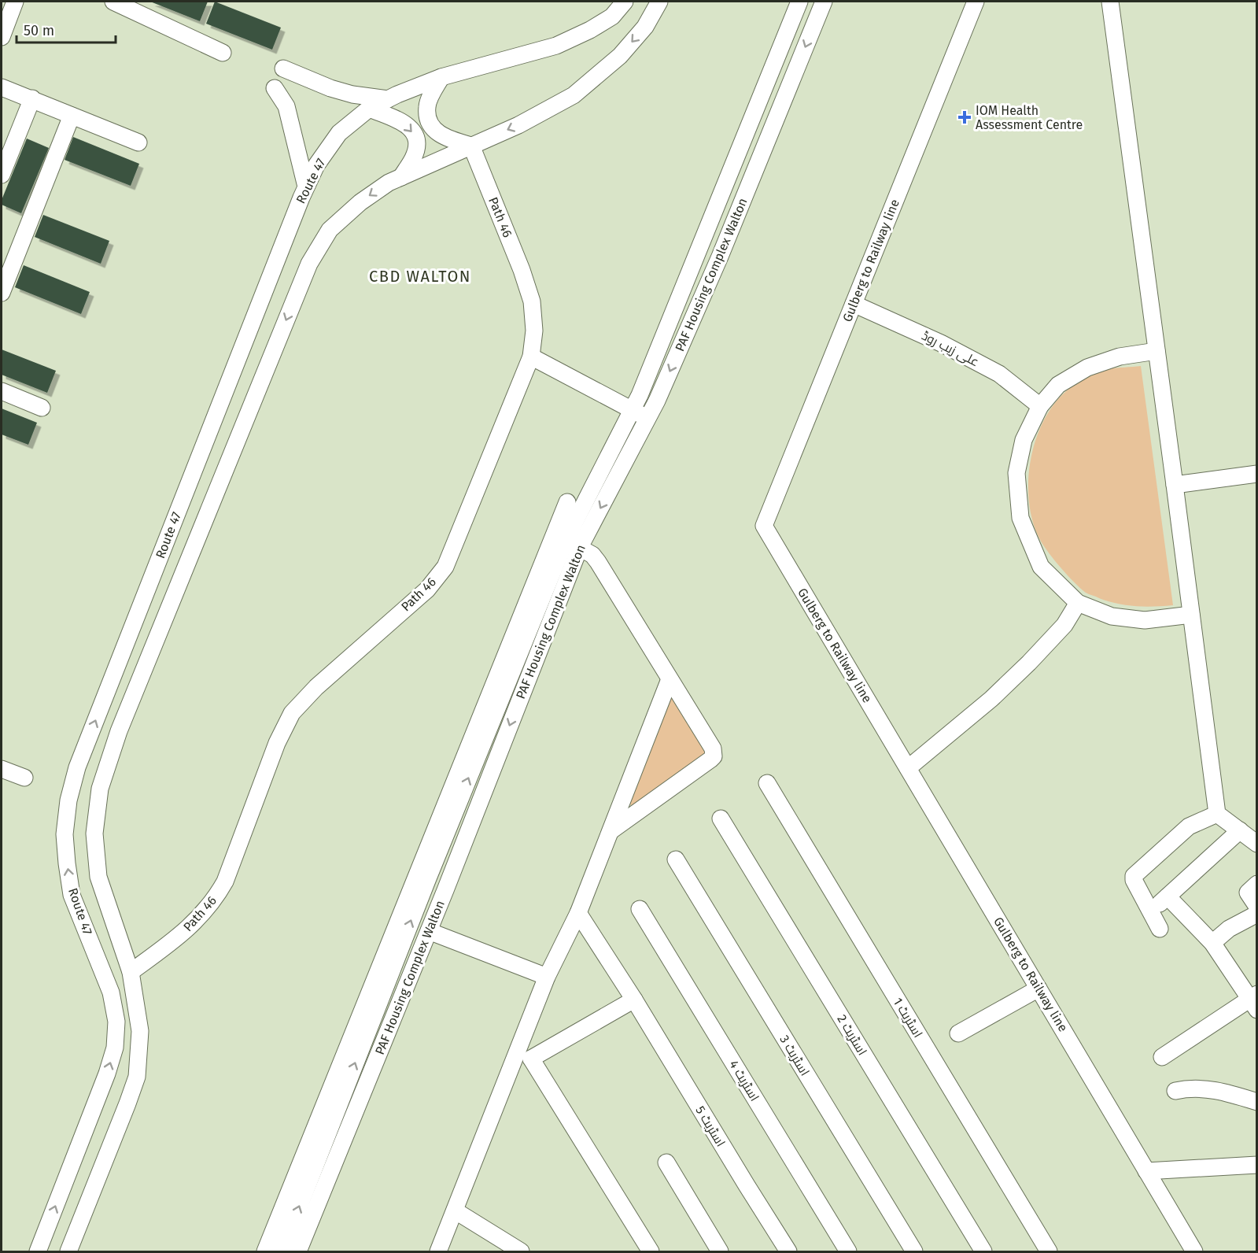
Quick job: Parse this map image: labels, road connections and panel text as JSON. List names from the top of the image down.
{
  "streets": {
    "street": [
      "Route 47",
      "Path 46",
      "Gulberg to Railway line",
      "PAF Housing Complex Walton",
      "علی زیب روڈ",
      "اسٹریٹ 1",
      "اسٹریٹ 2",
      "اسٹریٹ 3",
      "اسٹریٹ 4",
      "اسٹریٹ 5"
    ]
  },
  "crossings": [
    ["Gulberg to Railway line", "علی زیب روڈ"]
  ],
  "districts": ["CBD WALTON"],
  "places": {
    "health": ["IOM Health Assessment Centre"]
  },
  "scale_bar": "50 m"
}
